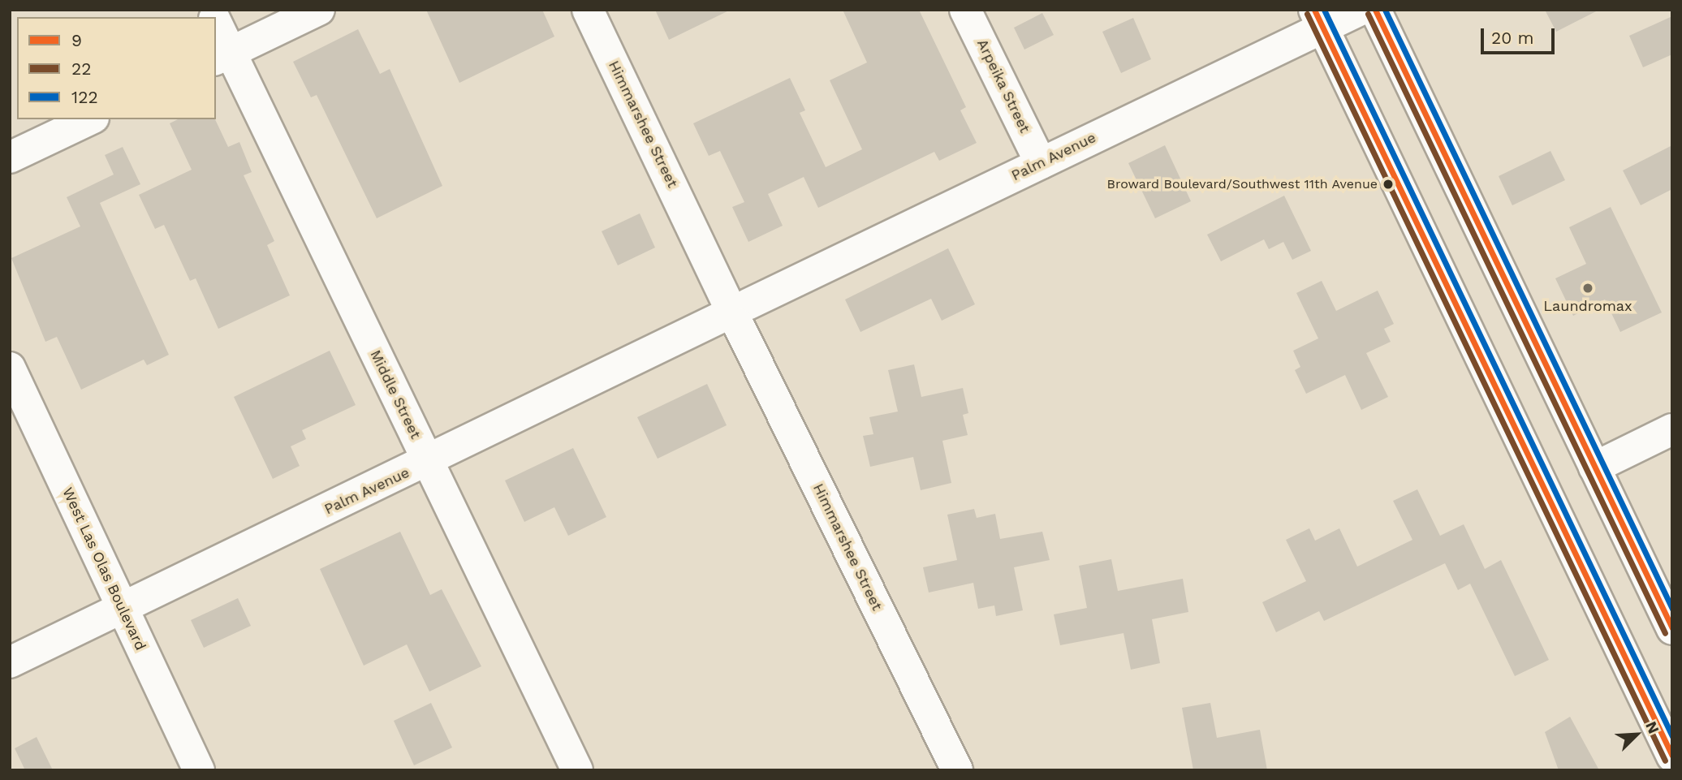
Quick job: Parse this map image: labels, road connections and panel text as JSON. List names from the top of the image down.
{
  "streets": {
    "street": [
      "Arpeika Street",
      "Himmarshee Street",
      "Palm Avenue",
      "Middle Street",
      "West Las Olas Boulevard"
    ]
  },
  "crossings": [
    ["Arpeika Street", "Palm Avenue"],
    ["Himmarshee Street", "Palm Avenue"],
    ["Palm Avenue", "Middle Street"],
    ["Palm Avenue", "West Las Olas Boulevard"]
  ],
  "places": ["Broward Boulevard/Southwest 11th Avenue", "Laundromax"],
  "lines": ["transit line 9", "transit line 122", "transit line 22"],
  "legend": ["9", "22", "122"],
  "scale_bar": "20 m",
  "north": "top right"
}
